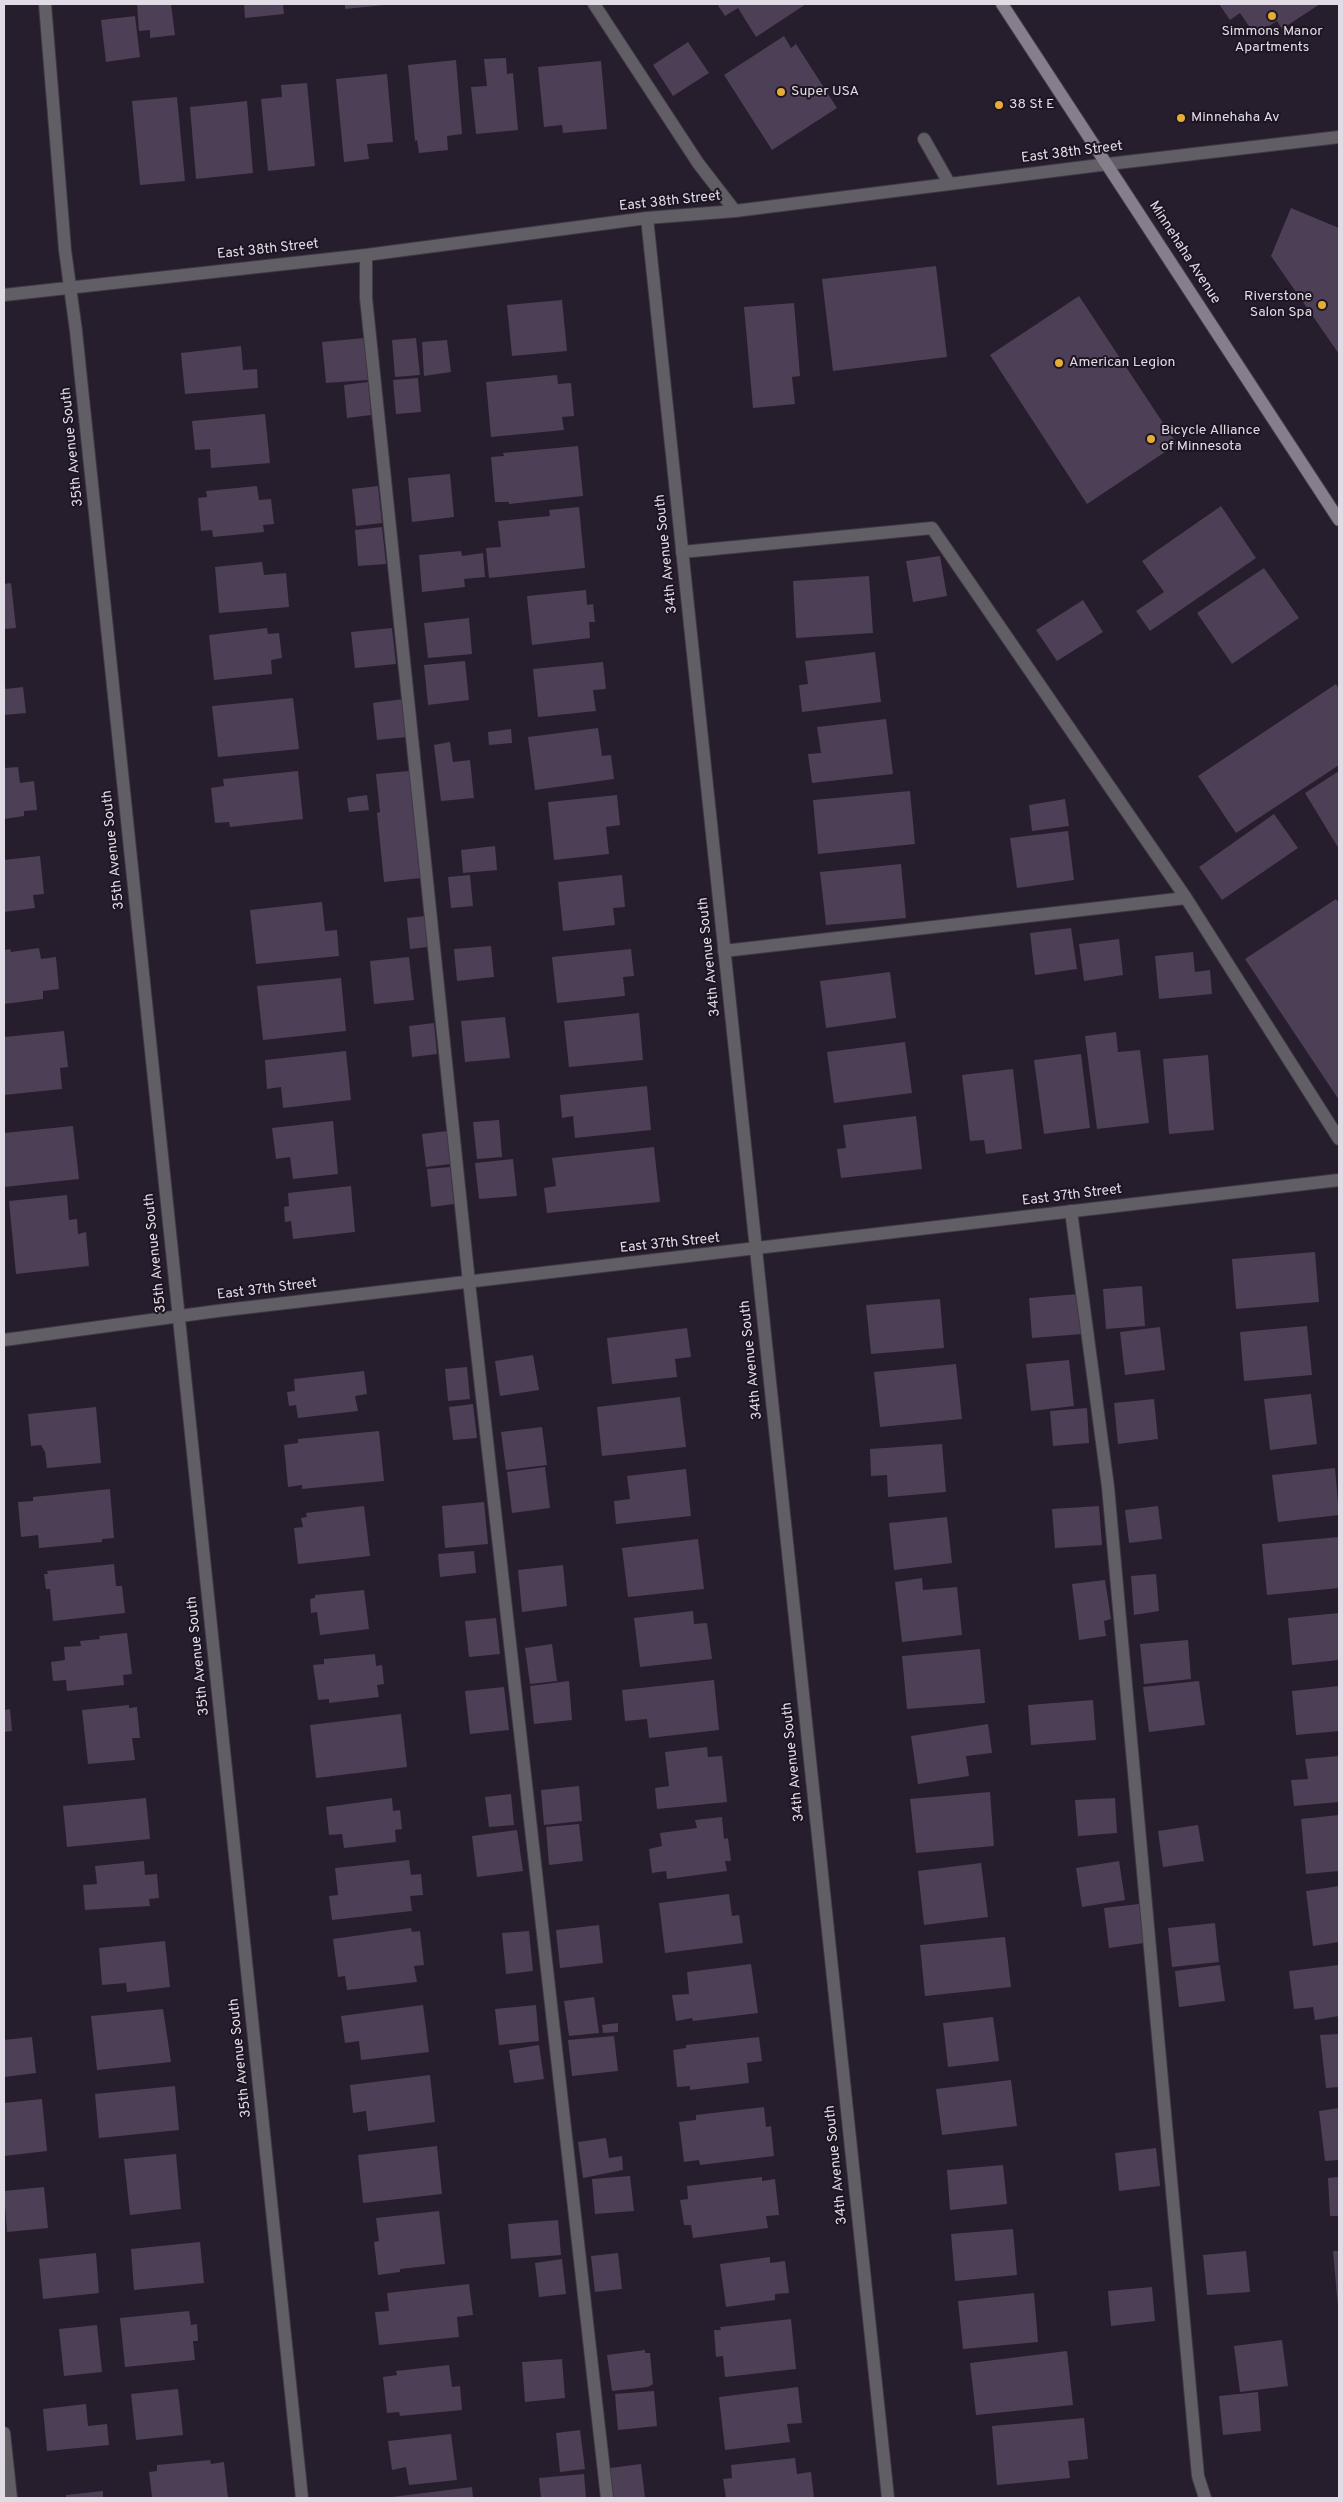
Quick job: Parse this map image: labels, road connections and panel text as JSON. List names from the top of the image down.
{
  "streets": {
    "main road": ["Minnehaha Avenue"],
    "street": [
      "East 38th Street",
      "35th Avenue South",
      "34th Avenue South",
      "East 37th Street"
    ]
  },
  "crossings": [
    ["East 38th Street", "Minnehaha Avenue"],
    ["East 38th Street", "35th Avenue South"],
    ["East 38th Street", "34th Avenue South"],
    ["35th Avenue South", "East 37th Street"],
    ["34th Avenue South", "East 37th Street"]
  ],
  "places": [
    "Simmons Manor Apartments",
    "Super USA",
    "38 St E",
    "Minnehaha Av",
    "Riverstone Salon Spa",
    "American Legion",
    "Bicycle Alliance of Minnesota"
  ]
}
